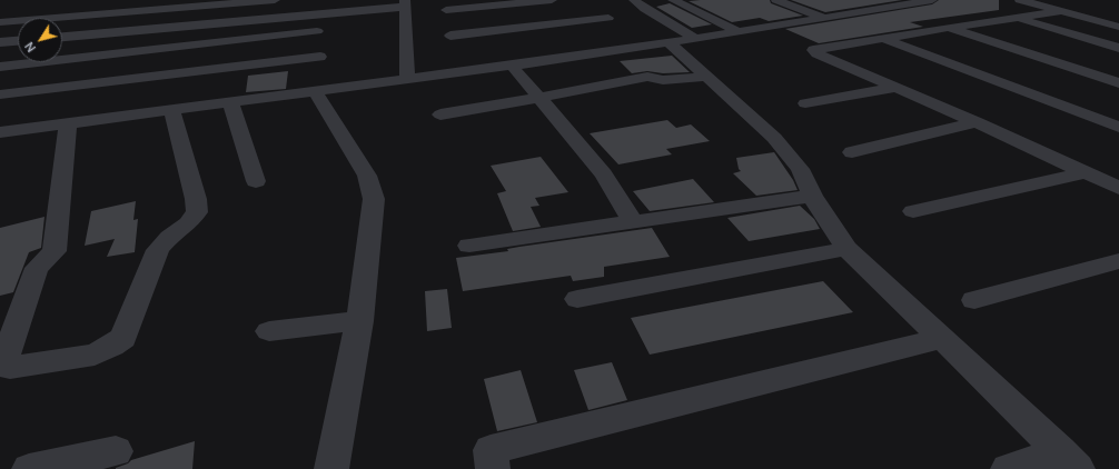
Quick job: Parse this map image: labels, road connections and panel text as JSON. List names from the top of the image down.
{
  "north": "bottom left"
}
